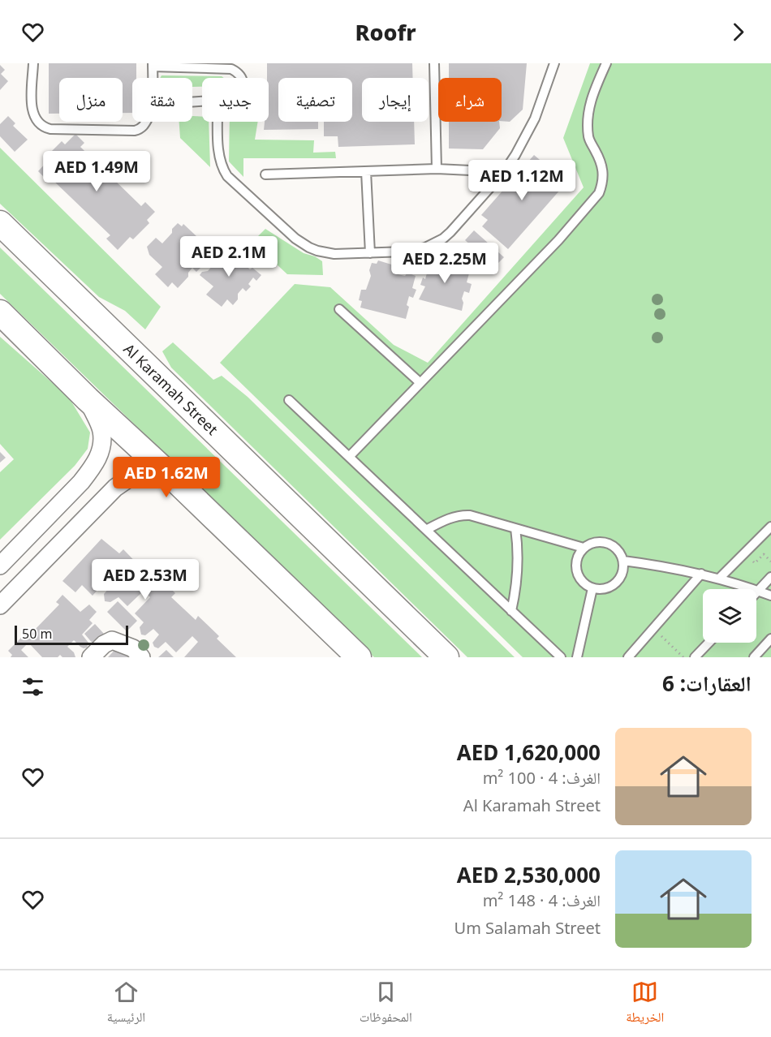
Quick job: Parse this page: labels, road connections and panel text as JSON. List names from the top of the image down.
{
  "streets": {
    "main road": ["Al Karamah Street"]
  },
  "scale_bar": "50 m",
  "page": {
    "header": "Roofr",
    "chip": [
      "شراء",
      "إيجار",
      "تصفية",
      "جديد",
      "شقة",
      "منزل"
    ],
    "price": [
      "AED 1.49M",
      "AED 1.12M",
      "AED 2.1M",
      "AED 2.25M",
      "AED 1.62M",
      "AED 2.53M"
    ],
    "scale": "50 m",
    "heading": "العقارات: 6",
    "list": [
      {
        "name": "AED 1,620,000",
        "note": "الغرف: 4 · 100 m² · Al Karamah Street"
      },
      {
        "name": "AED 2,530,000",
        "note": "الغرف: 4 · 148 m² · Um Salamah Street"
      }
    ],
    "tabs": ["الخريطة", "المحفوظات", "الرئيسية"]
  }
}
